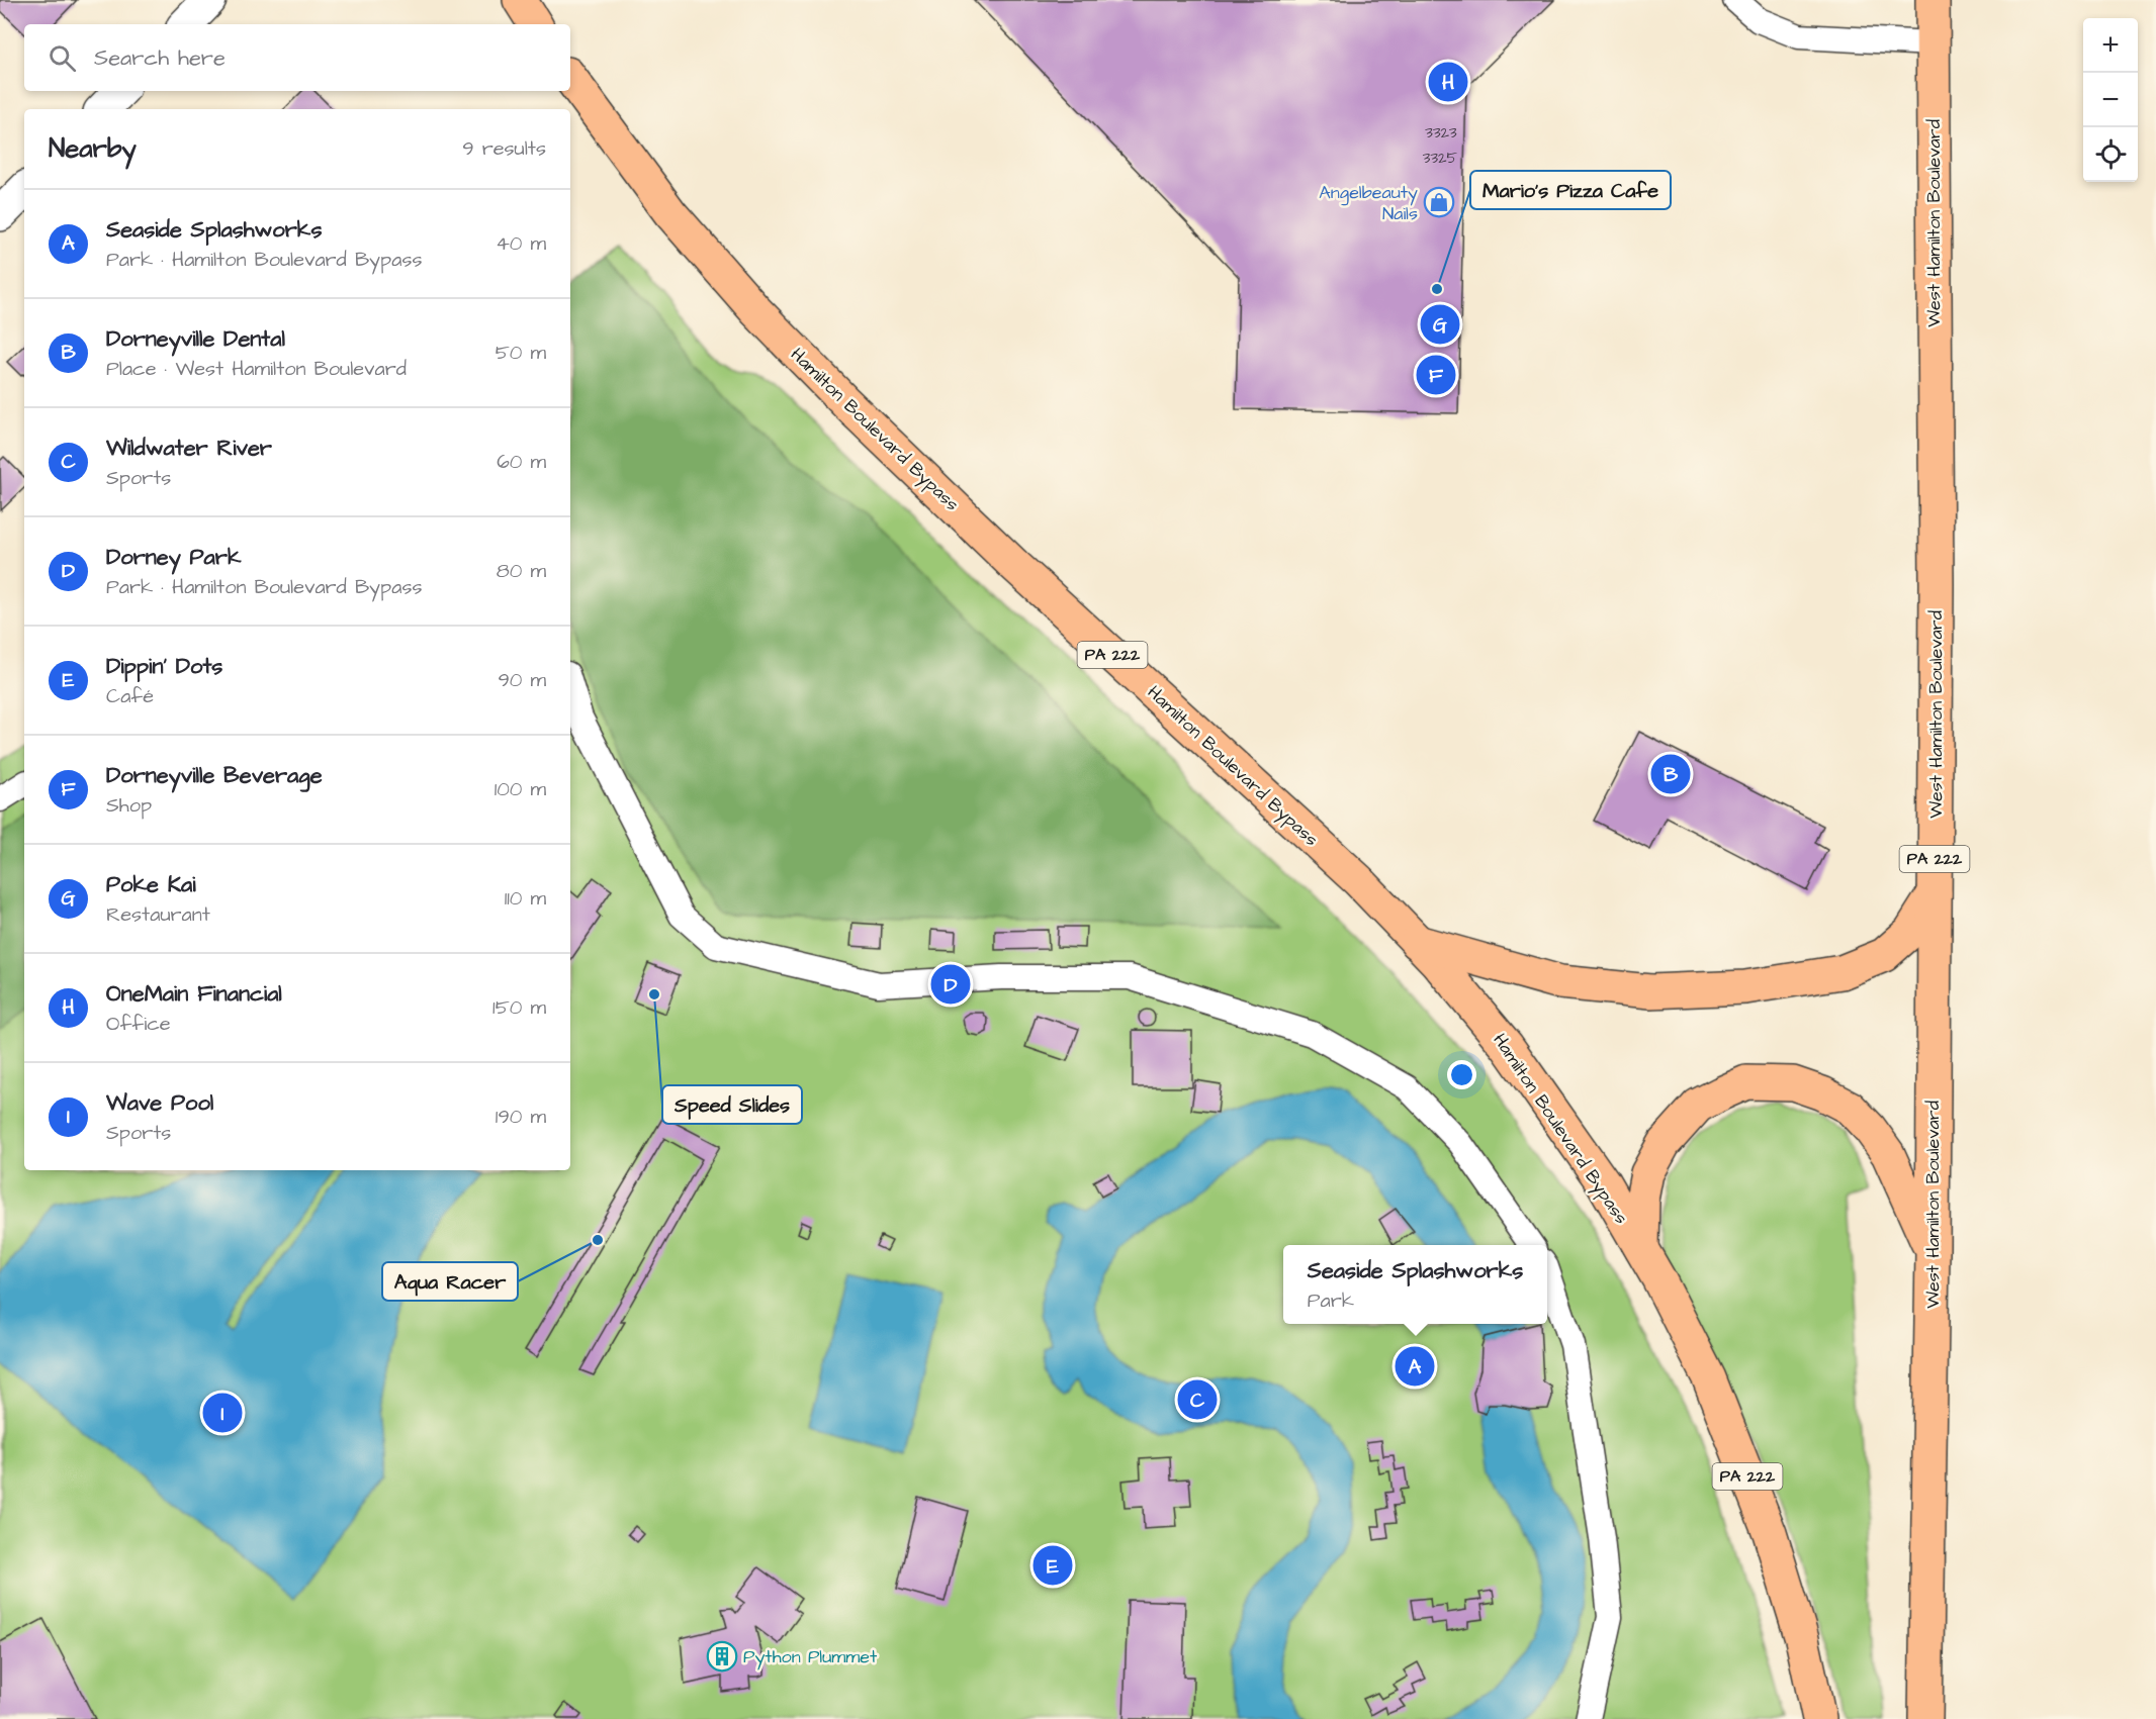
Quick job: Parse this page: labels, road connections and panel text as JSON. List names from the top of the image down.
{
  "streets": {
    "main road": ["West Hamilton Boulevard", "Hamilton Boulevard Bypass", "PA 222"]
  },
  "crossings": [
    ["Hamilton Boulevard Bypass", "PA 222"]
  ],
  "places": {
    "shop": ["Angelbeauty Nails"],
    "other": ["Mario's Pizza Cafe", "Speed Slides", "Aqua Racer"],
    "building": ["Python Plummet"]
  },
  "house_numbers": ["3323", "3325"],
  "page": {
    "map_buttons": ["+", "−"],
    "search": "Search here",
    "pins": [
      "H",
      "G",
      "F",
      "B",
      "D",
      "A",
      "C",
      "I",
      "E"
    ],
    "heading": ["Nearby", "9 results"],
    "list": [
      {
        "mark": "A",
        "name": "Seaside Splashworks",
        "note": "Park · Hamilton Boulevard Bypass",
        "value": "40 m"
      },
      {
        "mark": "B",
        "name": "Dorneyville Dental",
        "note": "Place · West Hamilton Boulevard",
        "value": "50 m"
      },
      {
        "mark": "C",
        "name": "Wildwater River",
        "note": "Sports",
        "value": "60 m"
      },
      {
        "mark": "D",
        "name": "Dorney Park",
        "note": "Park · Hamilton Boulevard Bypass",
        "value": "80 m"
      },
      {
        "mark": "E",
        "name": "Dippin' Dots",
        "note": "Café",
        "value": "90 m"
      },
      {
        "mark": "F",
        "name": "Dorneyville Beverage",
        "note": "Shop",
        "value": "100 m"
      },
      {
        "mark": "G",
        "name": "Poke Kai",
        "note": "Restaurant",
        "value": "110 m"
      },
      {
        "mark": "H",
        "name": "OneMain Financial",
        "note": "Office",
        "value": "150 m"
      },
      {
        "mark": "I",
        "name": "Wave Pool",
        "note": "Sports",
        "value": "190 m"
      }
    ],
    "popup": ["Seaside Splashworks", "Park"]
  }
}
